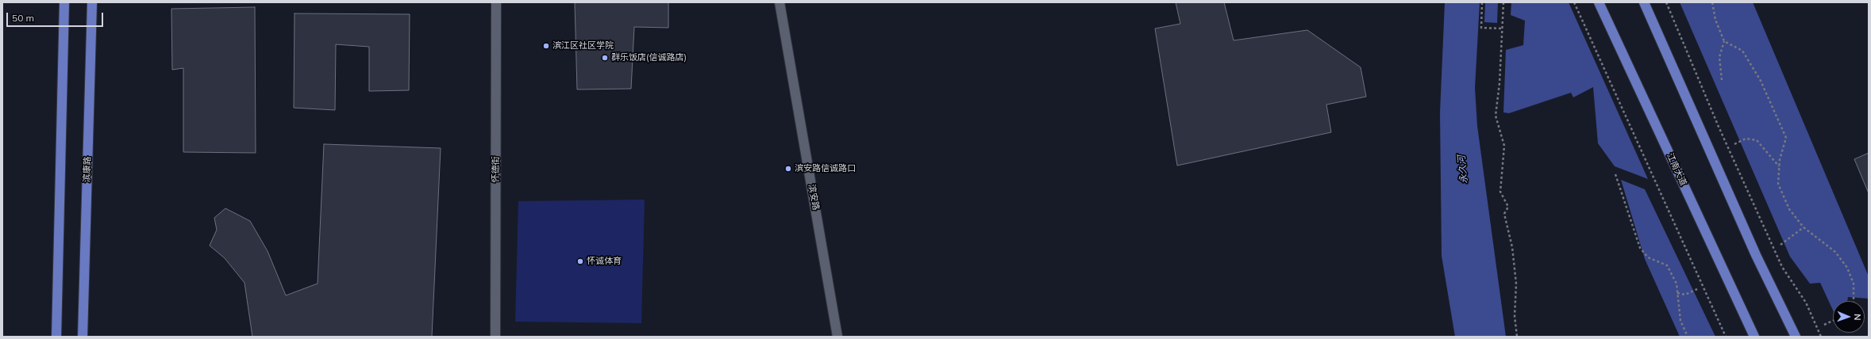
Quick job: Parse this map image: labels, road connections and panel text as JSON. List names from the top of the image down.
{
  "streets": {
    "main road": ["滨康路", "江南大道"],
    "street": ["怀德街", "滨安路"]
  },
  "water": ["永久河"],
  "places": [
    "滨江区社区学院",
    "群乐饭店(信诚路店)",
    "滨安路信诚路口",
    "怀诚体育"
  ],
  "scale_bar": "50 m",
  "north": "right"
}
